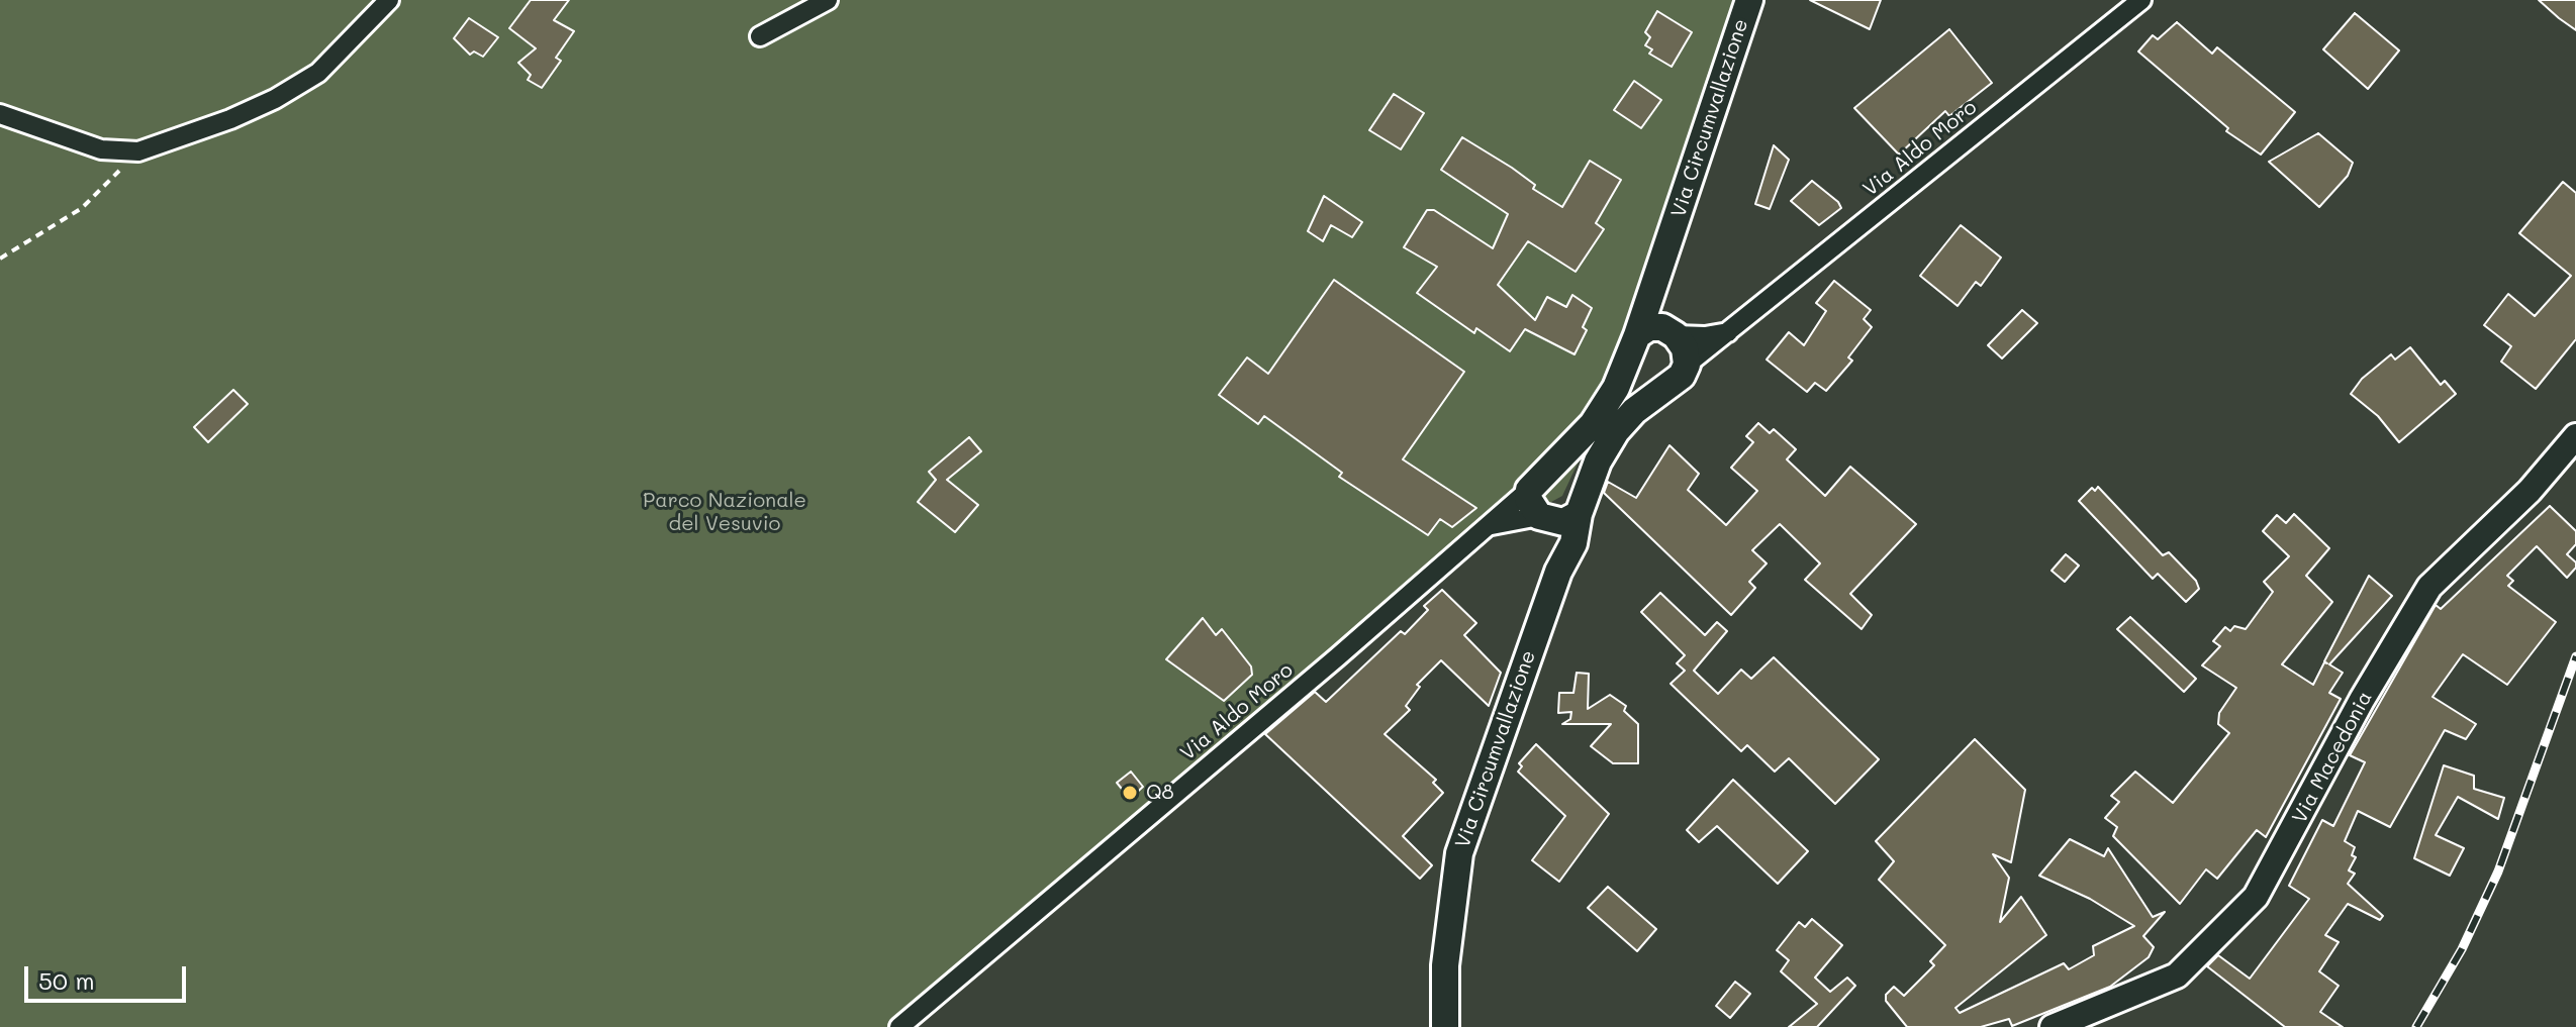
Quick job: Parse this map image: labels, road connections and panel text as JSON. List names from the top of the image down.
{
  "streets": {
    "main road": ["Via Circumvallazione"],
    "street": ["Via Aldo Moro", "Via Macedonia"]
  },
  "crossings": [
    ["Via Circumvallazione", "Via Aldo Moro"]
  ],
  "parks": ["Parco Nazionale del Vesuvio"],
  "places": ["Q8"],
  "scale_bar": "50 m"
}
